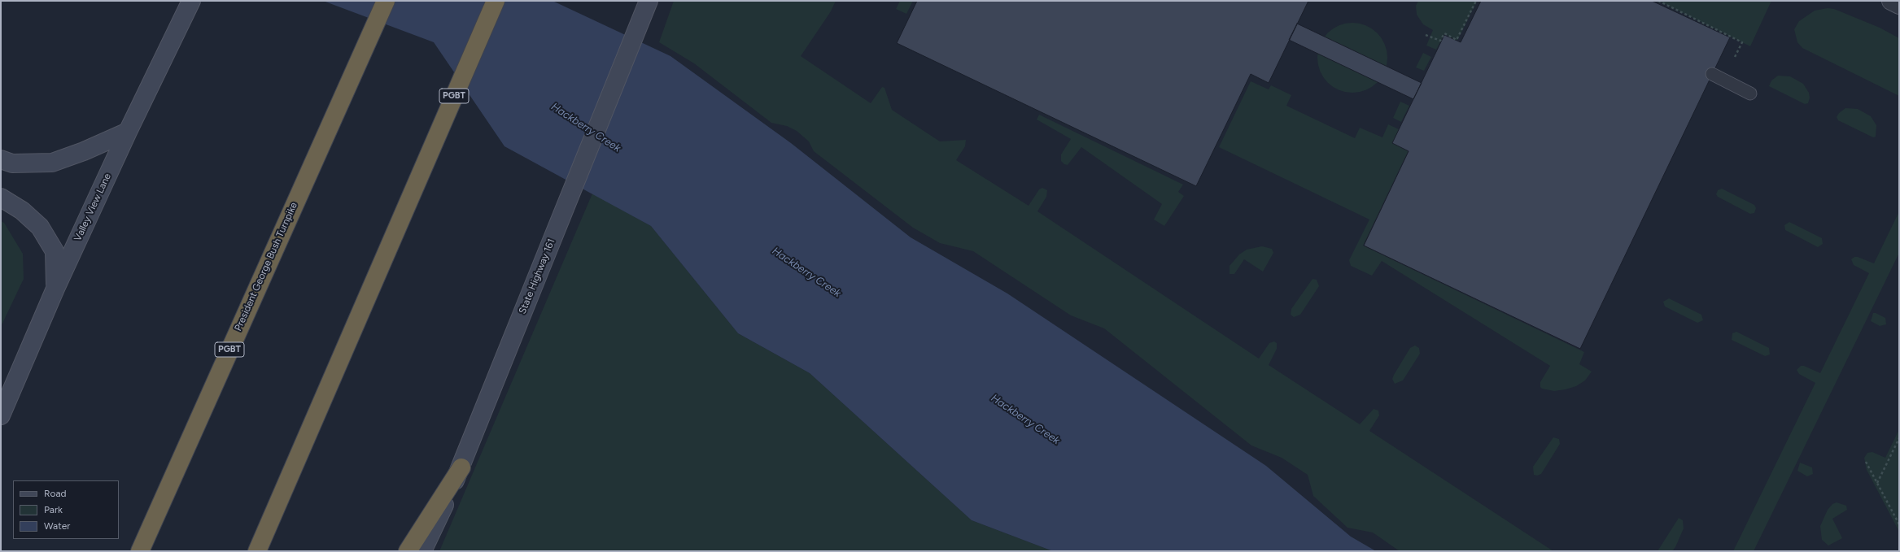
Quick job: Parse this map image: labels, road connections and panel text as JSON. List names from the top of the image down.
{
  "streets": {
    "highway": ["PGBT", "President George Bush Turnpike"],
    "main road": ["Valley View Lane", "State Highway 161"]
  },
  "water": ["Hackberry Creek"],
  "legend": ["Road", "Park", "Water"]
}
